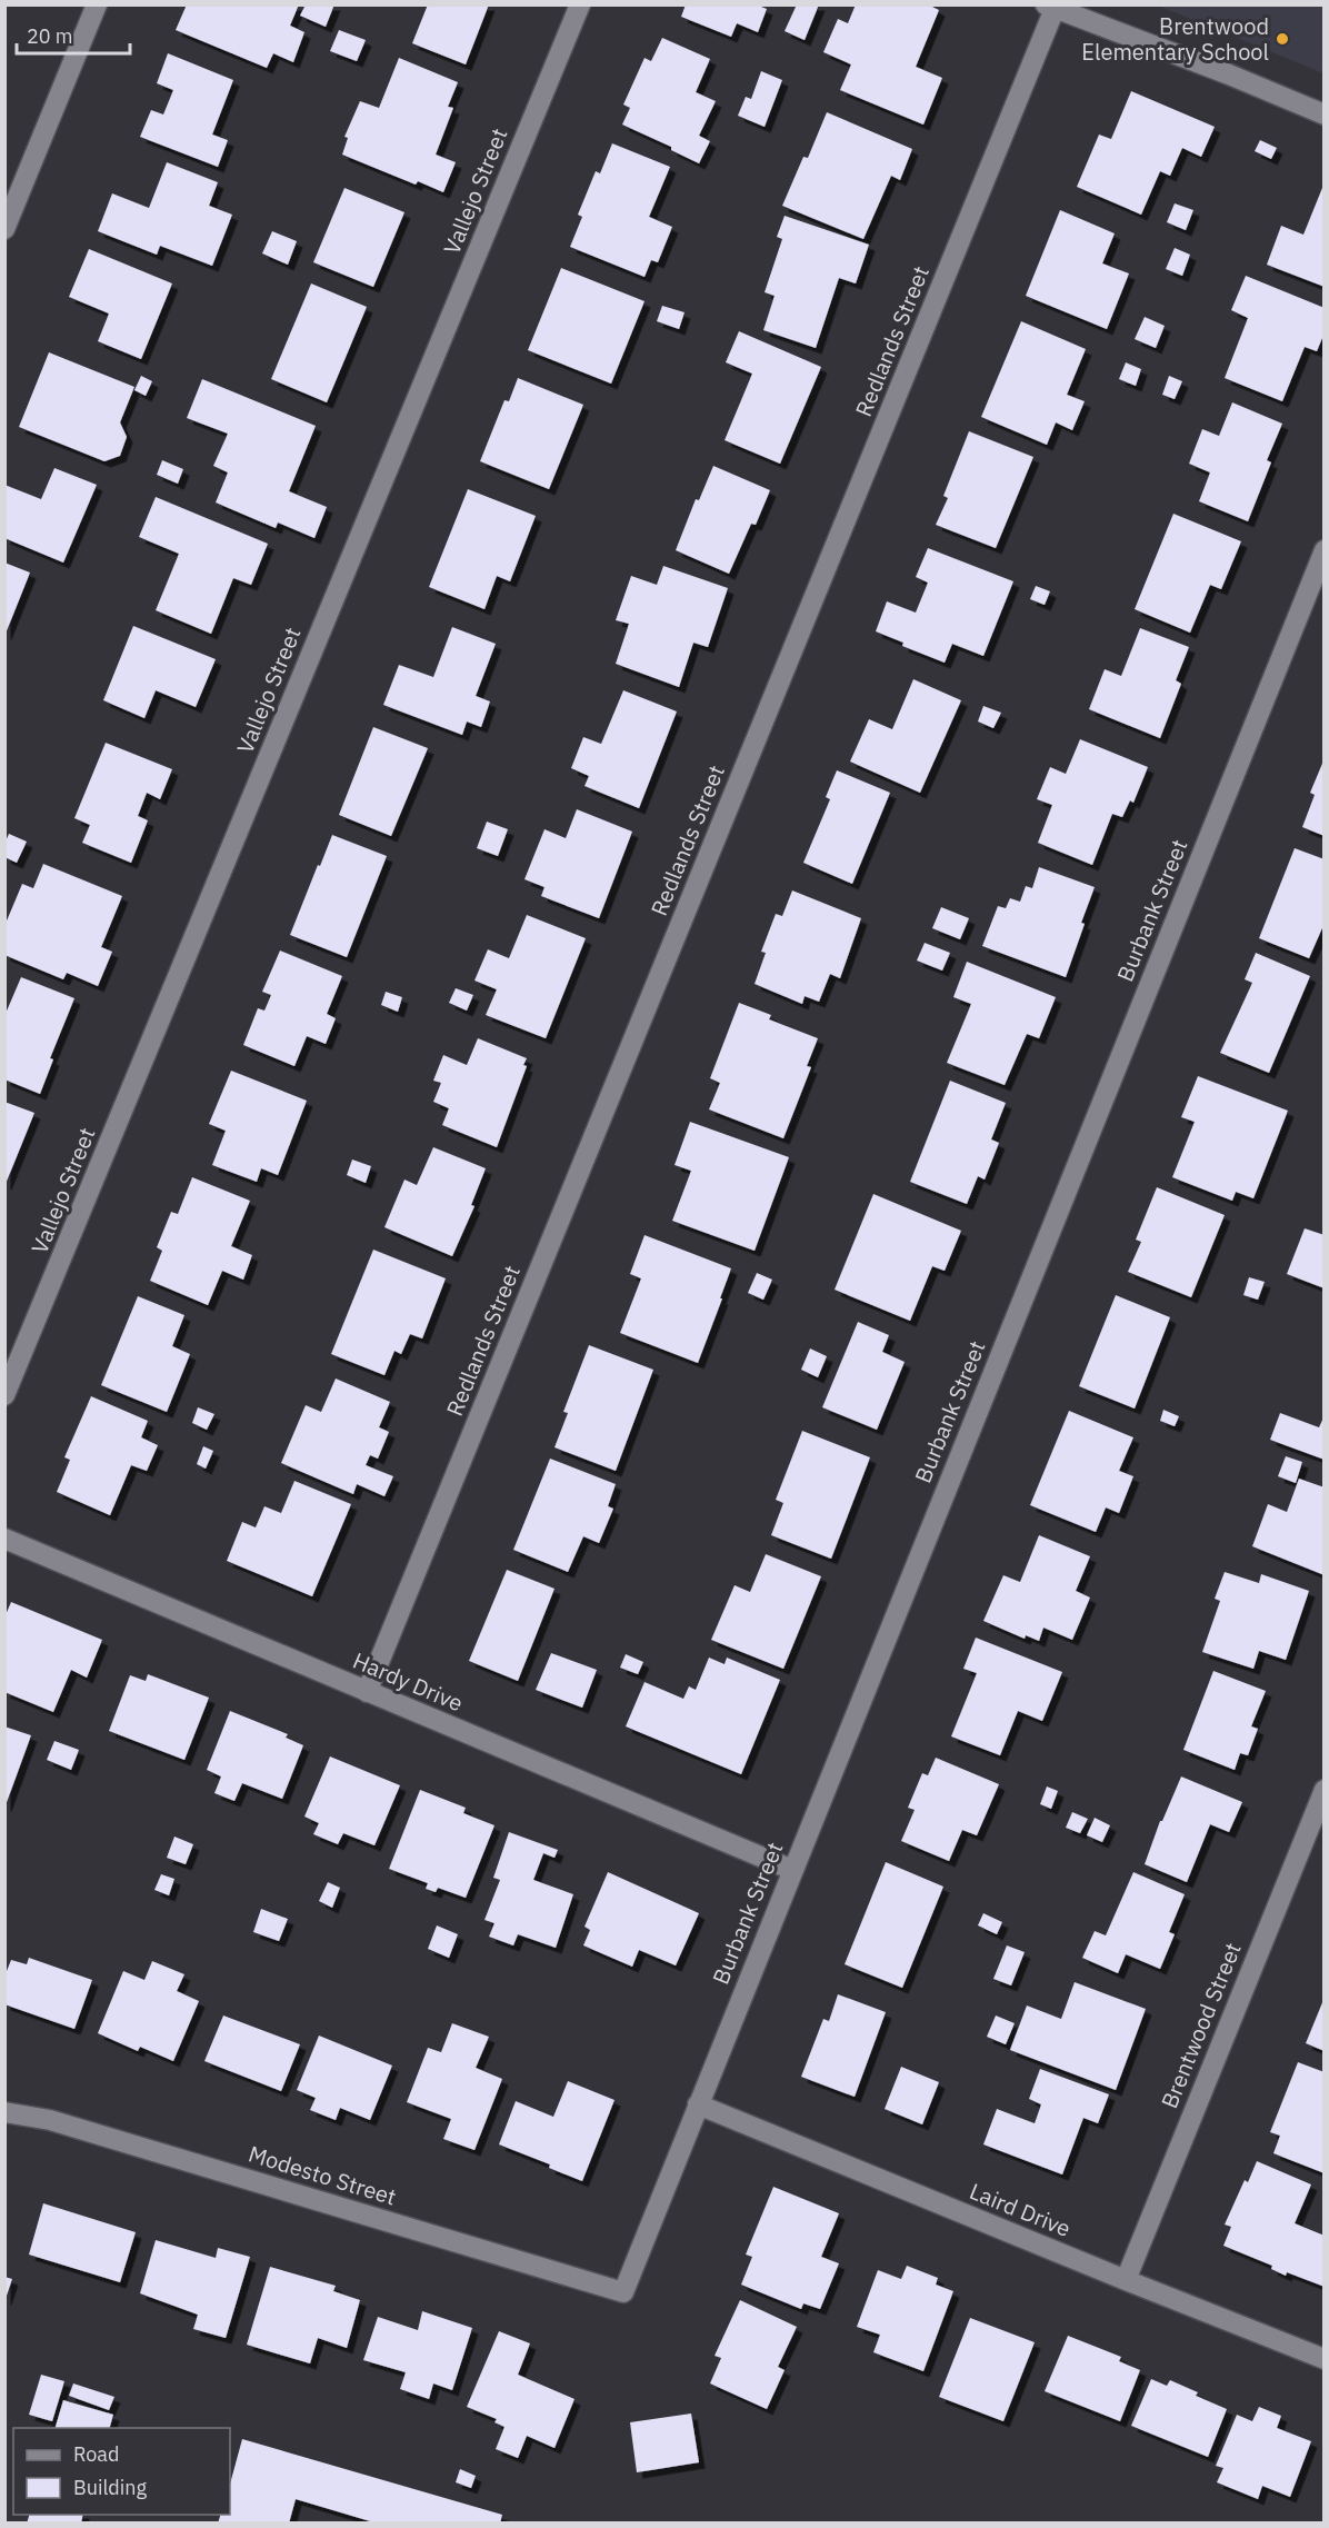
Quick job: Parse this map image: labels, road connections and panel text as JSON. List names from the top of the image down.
{
  "streets": {
    "street": [
      "Vallejo Street",
      "Redlands Street",
      "Burbank Street",
      "Hardy Drive",
      "Brentwood Street",
      "Modesto Street",
      "Laird Drive"
    ]
  },
  "crossings": [
    ["Redlands Street", "Hardy Drive"],
    ["Burbank Street", "Hardy Drive"],
    ["Burbank Street", "Modesto Street"],
    ["Burbank Street", "Laird Drive"],
    ["Brentwood Street", "Laird Drive"]
  ],
  "places": ["Brentwood Elementary School"],
  "legend": ["Road", "Building"],
  "scale_bar": "20 m"
}
